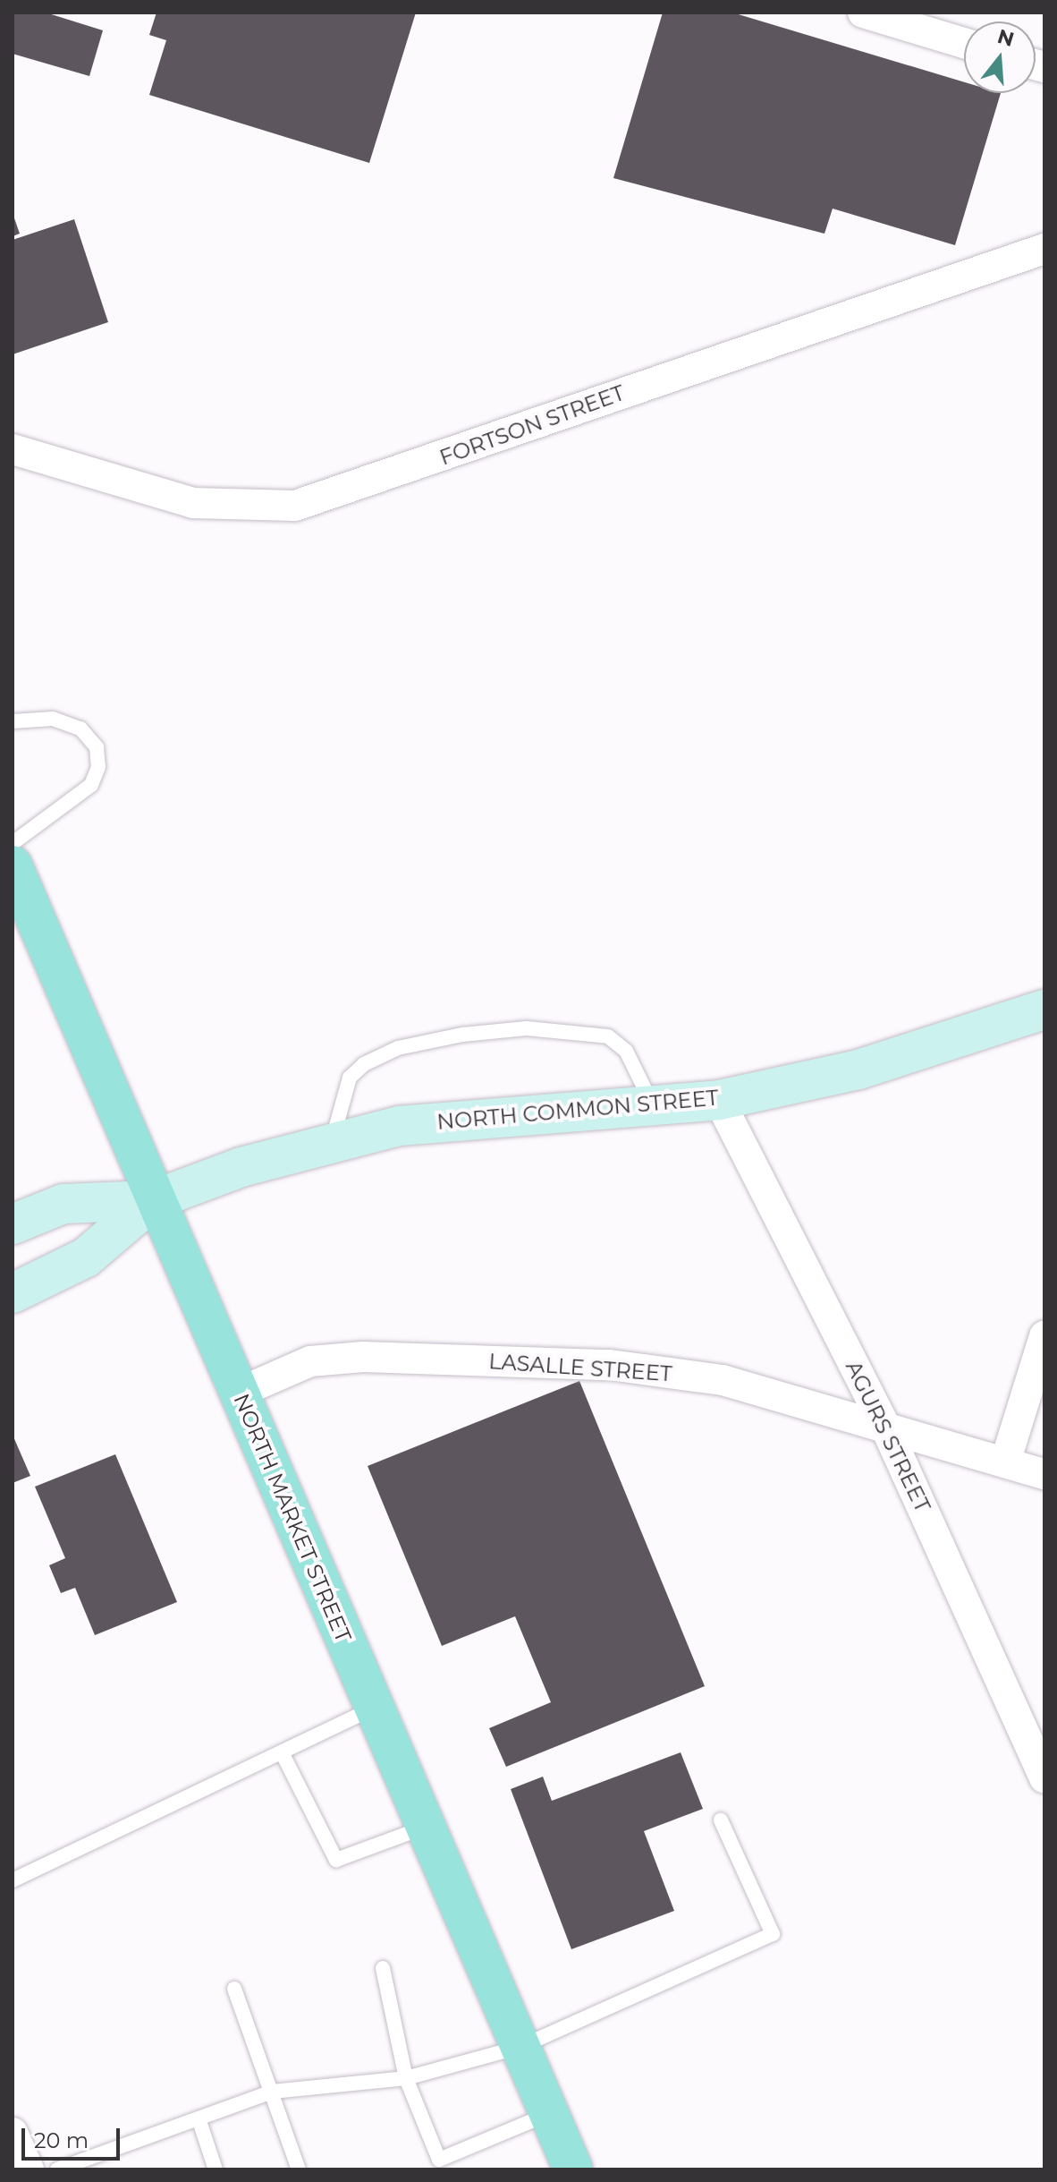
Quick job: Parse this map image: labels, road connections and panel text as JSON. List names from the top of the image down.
{
  "streets": {
    "main road": ["NORTH COMMON STREET", "NORTH MARKET STREET"],
    "street": ["FORTSON STREET", "LASALLE STREET", "AGURS STREET"]
  },
  "crossings": [
    ["NORTH COMMON STREET", "AGURS STREET"],
    ["NORTH COMMON STREET", "NORTH MARKET STREET"],
    ["LASALLE STREET", "AGURS STREET"],
    ["LASALLE STREET", "NORTH MARKET STREET"]
  ],
  "scale_bar": "20 m",
  "north": "top"
}
